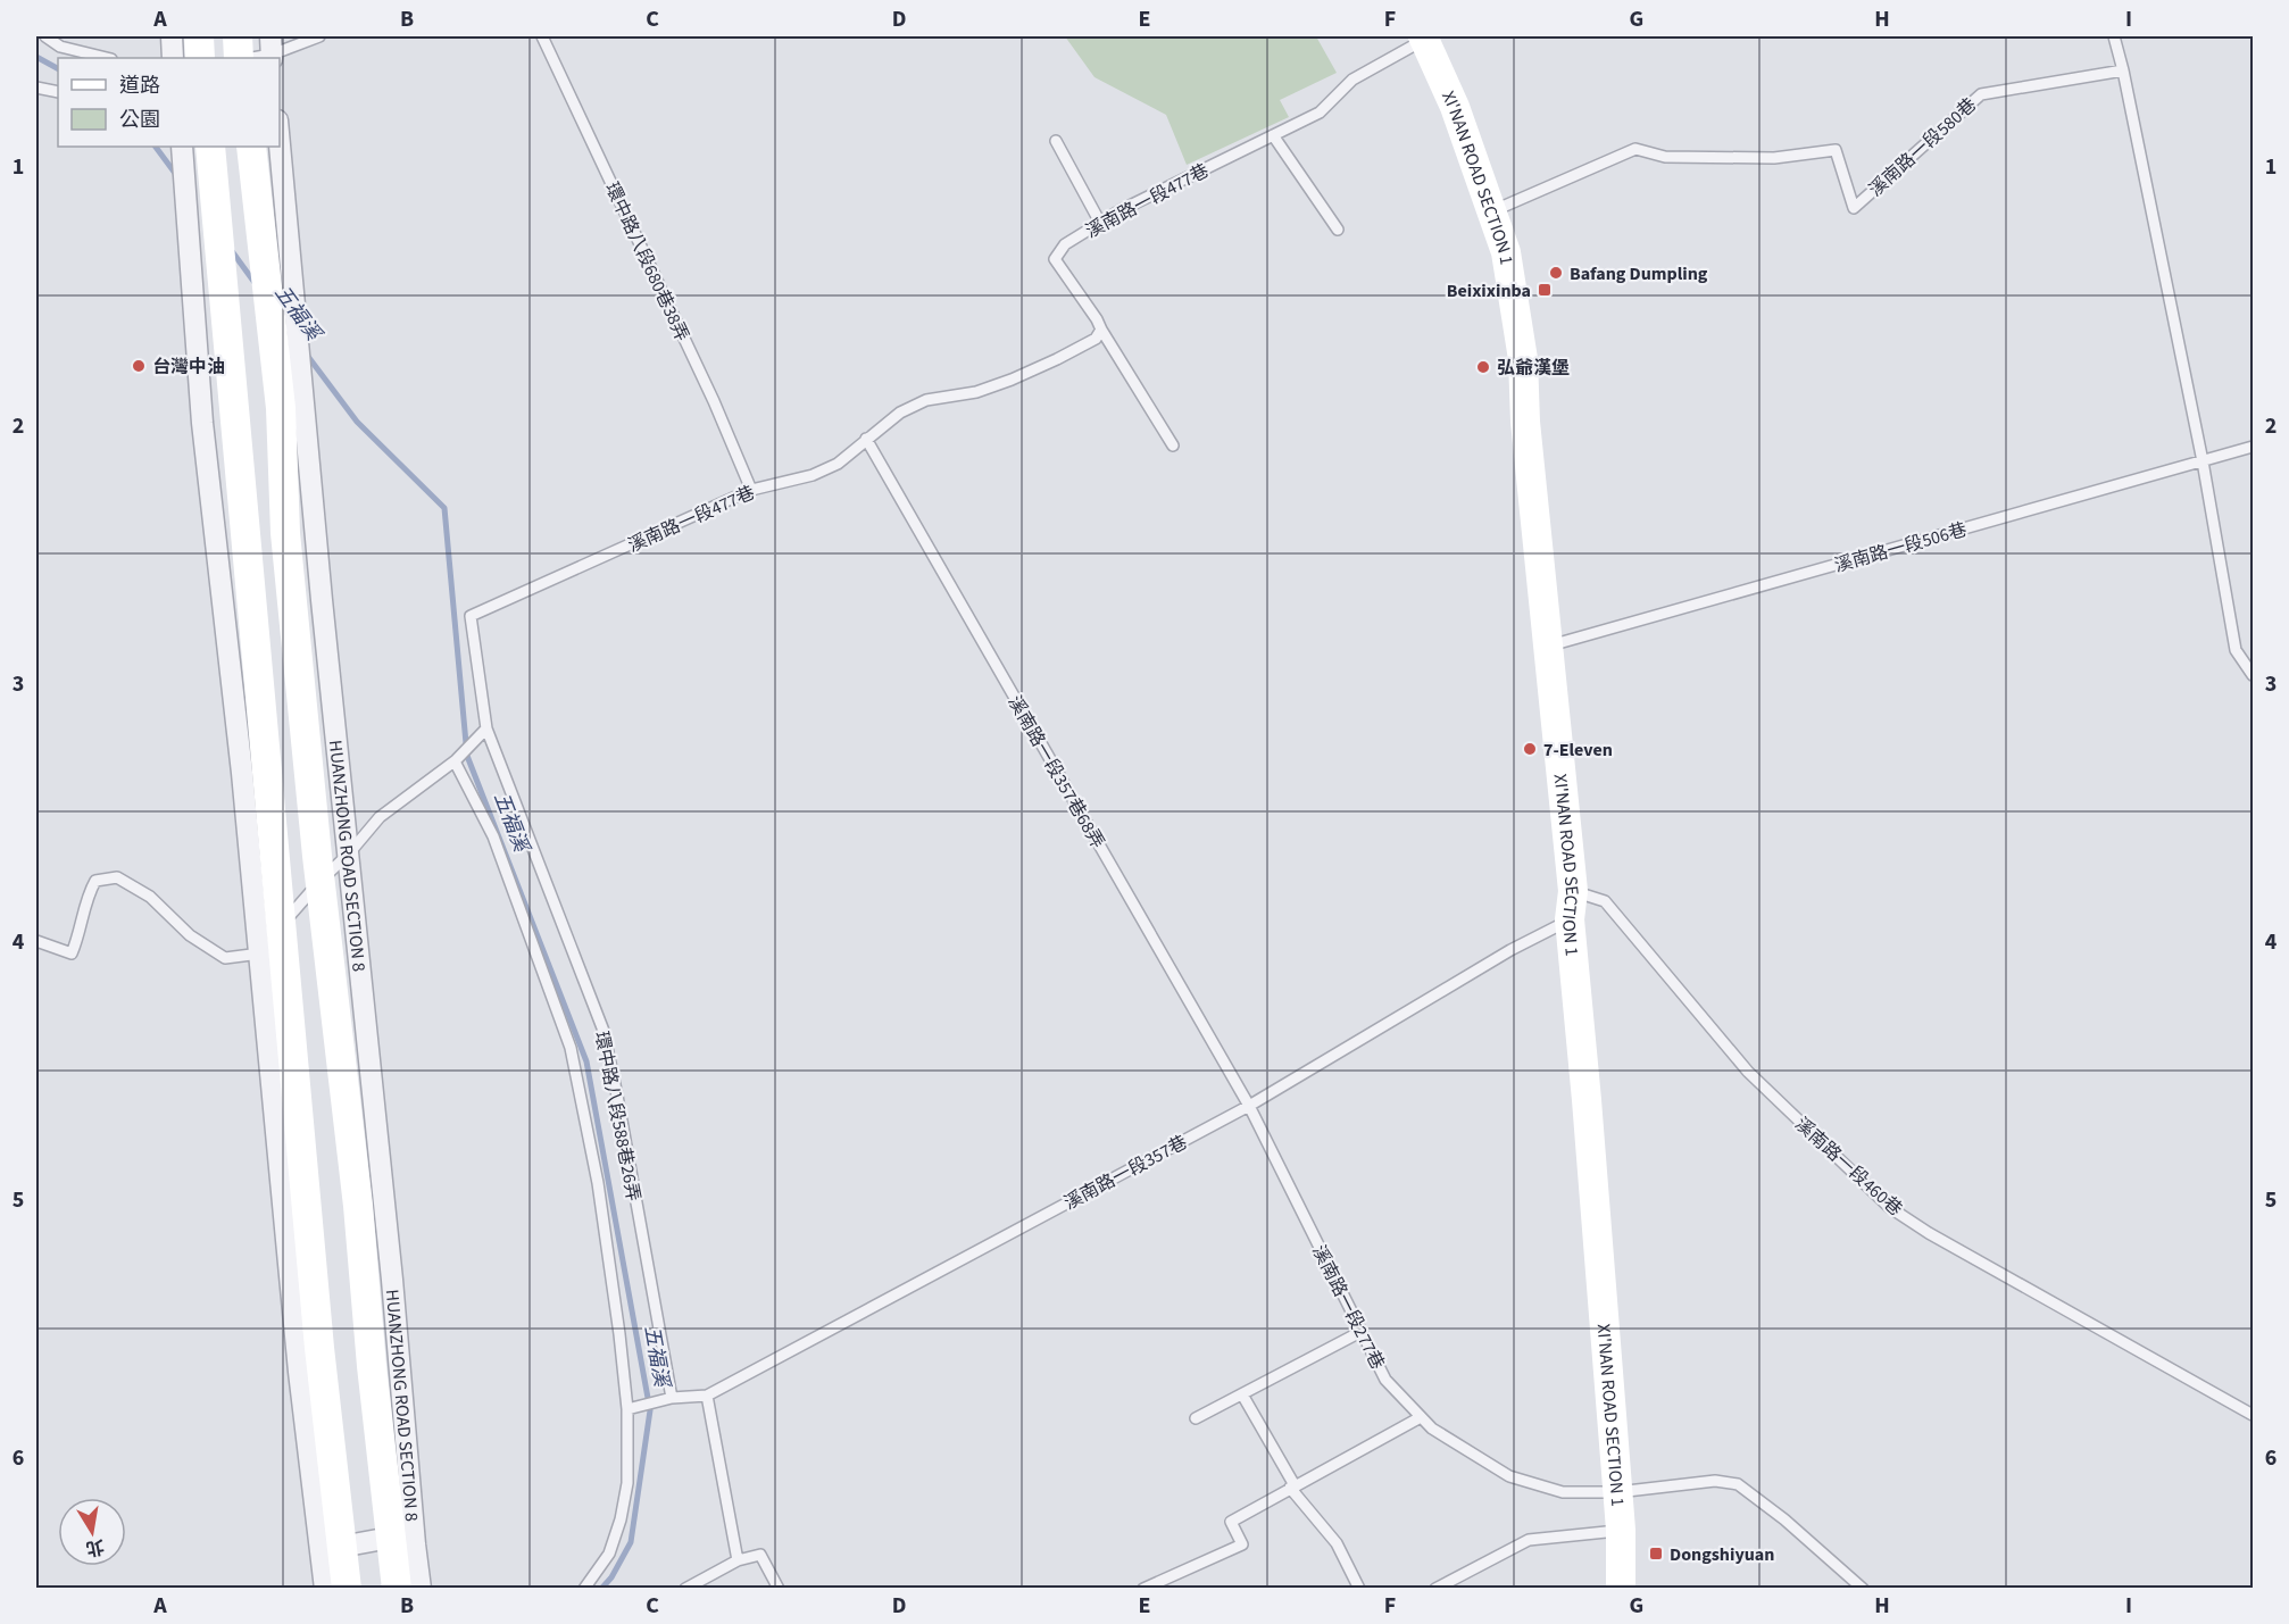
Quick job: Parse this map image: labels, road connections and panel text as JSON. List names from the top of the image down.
{
  "streets": {
    "street": ["XI'NAN ROAD SECTION 1", "HUANZHONG ROAD SECTION 8"],
    "lane": [
      "溪南路一段580巷",
      "溪南路一段477巷",
      "環中路八段680巷38弄",
      "溪南路一段506巷",
      "溪南路一段357巷68弄",
      "環中路八段588巷26弄",
      "溪南路一段460巷",
      "溪南路一段357巷",
      "溪南路一段277巷"
    ]
  },
  "crossings": [
    ["溪南路一段580巷", "XI'NAN ROAD SECTION 1"],
    ["XI'NAN ROAD SECTION 1", "溪南路一段477巷"],
    ["XI'NAN ROAD SECTION 1", "溪南路一段506巷"],
    ["XI'NAN ROAD SECTION 1", "溪南路一段460巷"],
    ["XI'NAN ROAD SECTION 1", "溪南路一段357巷"],
    ["XI'NAN ROAD SECTION 1", "溪南路一段277巷"],
    ["溪南路一段477巷", "環中路八段680巷38弄"],
    ["溪南路一段477巷", "溪南路一段357巷68弄"],
    ["溪南路一段477巷", "環中路八段588巷26弄"],
    ["溪南路一段357巷68弄", "溪南路一段357巷"],
    ["溪南路一段357巷68弄", "溪南路一段277巷"],
    ["環中路八段588巷26弄", "溪南路一段357巷"],
    ["溪南路一段357巷", "溪南路一段277巷"]
  ],
  "water": ["五福溪"],
  "places": {
    "other": [
      "Bafang Dumpling",
      "台灣中油",
      "弘爺漢堡",
      "7-Eleven"
    ],
    "transit": ["Beixixinba", "Dongshiyuan"]
  },
  "legend": ["道路", "公園"],
  "north": "bottom",
  "grid": {
    "columns": [
      "A",
      "B",
      "C",
      "D",
      "E",
      "F",
      "G",
      "H",
      "I"
    ],
    "rows": [
      "1",
      "2",
      "3",
      "4",
      "5",
      "6"
    ]
  }
}
